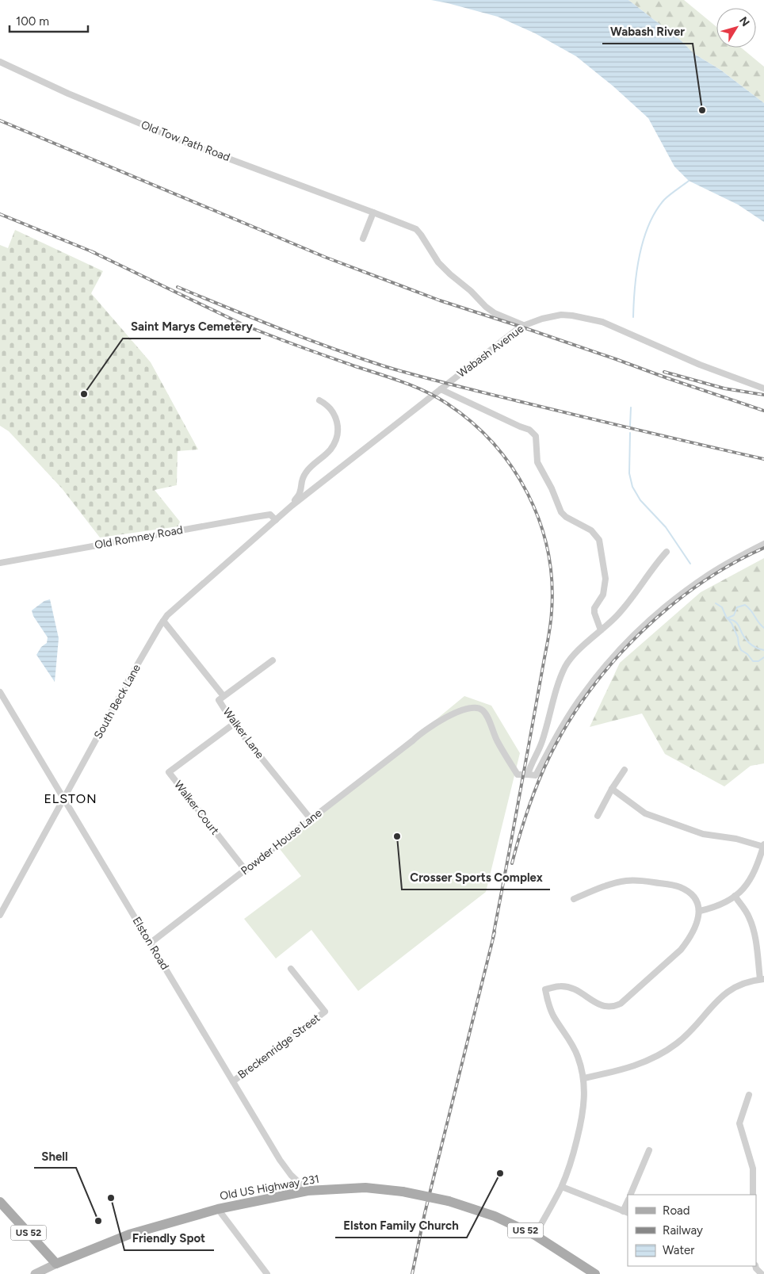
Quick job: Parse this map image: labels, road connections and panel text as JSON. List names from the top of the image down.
{
  "streets": {
    "main road": ["Old US Highway 231", "US 52"],
    "street": [
      "Old Tow Path Road",
      "Wabash Avenue",
      "Old Romney Road",
      "South Beck Lane",
      "Walker Lane",
      "Walker Court",
      "Powder House Lane",
      "Elston Road",
      "Breckenridge Street"
    ]
  },
  "crossings": [
    ["Old Tow Path Road", "Wabash Avenue"],
    ["Wabash Avenue", "Old Romney Road"],
    ["Wabash Avenue", "South Beck Lane"],
    ["Old Romney Road", "South Beck Lane"],
    ["South Beck Lane", "Elston Road"],
    ["Walker Lane", "Walker Court"],
    ["Walker Lane", "Powder House Lane"],
    ["Walker Court", "Powder House Lane"],
    ["Powder House Lane", "Elston Road"],
    ["Elston Road", "Breckenridge Street"],
    ["Elston Road", "Old US Highway 231"],
    ["Old US Highway 231", "US 52"]
  ],
  "districts": ["ELSTON"],
  "places": [
    "Wabash River",
    "Saint Marys Cemetery",
    "Crosser Sports Complex",
    "Elston Family Church",
    "Friendly Spot",
    "Shell"
  ],
  "legend": ["Road", "Railway", "Water"],
  "scale_bar": "100 m",
  "north": "top right"
}
